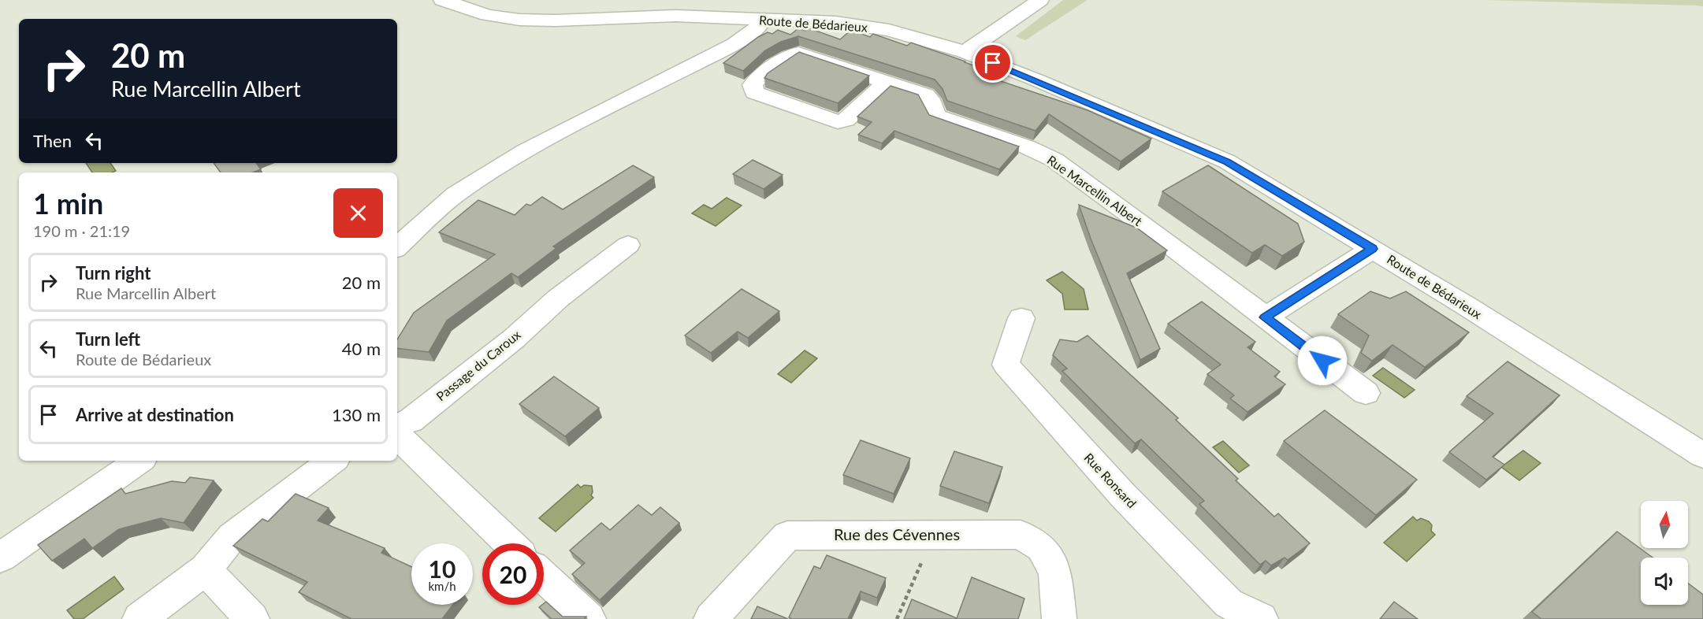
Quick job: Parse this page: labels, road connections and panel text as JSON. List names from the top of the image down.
{
  "streets": {
    "street": [
      "Route de Bédarieux",
      "Rue Marcellin Albert",
      "Passage du Caroux",
      "Rue Ronsard",
      "Rue des Cévennes"
    ]
  },
  "north": "top",
  "page": {
    "turn": ["20 m", "Rue Marcellin Albert"],
    "then": "Then",
    "heading": ["1 min", "190 m · 21:19"],
    "list": [
      {
        "name": "Turn right",
        "note": "Rue Marcellin Albert",
        "value": "20 m"
      },
      {
        "name": "Turn left",
        "note": "Route de Bédarieux",
        "value": "40 m"
      },
      {
        "name": "Arrive at destination",
        "value": "130 m"
      }
    ],
    "speed": "10 km/h",
    "limit": "20"
  }
}
